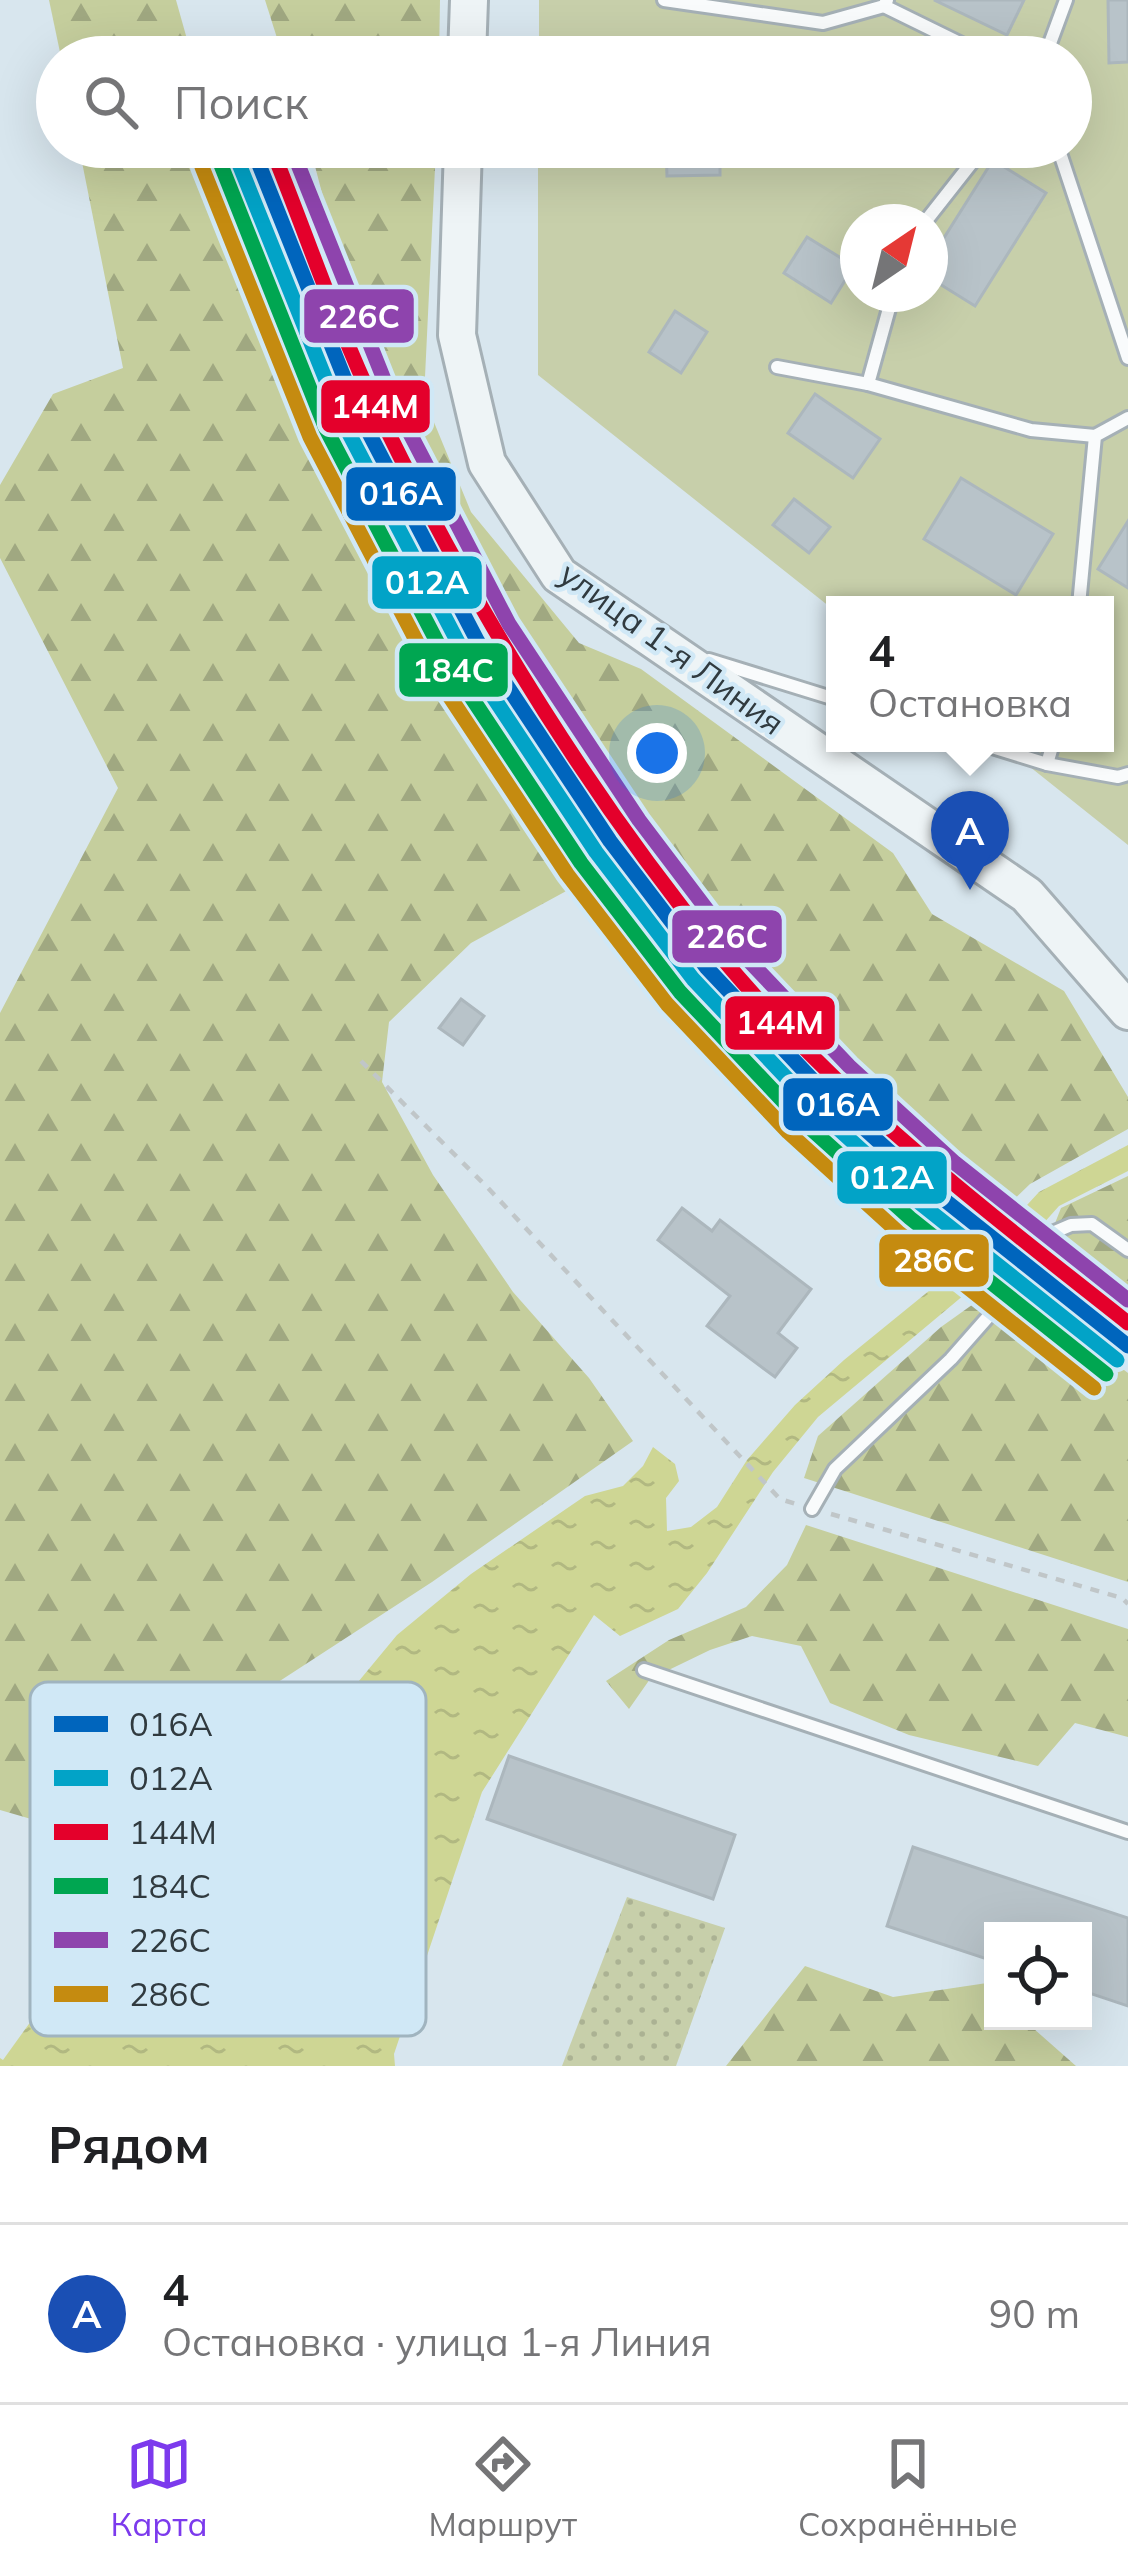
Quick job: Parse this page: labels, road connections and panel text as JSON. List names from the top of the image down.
{
  "streets": {
    "street": ["улица 1-я Линия"]
  },
  "lines": [
    "transit line 016А",
    "transit line 012А",
    "transit line 144М",
    "transit line 184С",
    "transit line 226С",
    "transit line 286С"
  ],
  "legend": [
    "016А",
    "012А",
    "144М",
    "184С",
    "226С",
    "286С"
  ],
  "north": "top right",
  "page": {
    "search": "Поиск",
    "popup": ["4", "Остановка"],
    "pins": "A",
    "heading": "Рядом",
    "list": [
      {
        "mark": "A",
        "name": "4",
        "note": "Остановка · улица 1-я Линия",
        "value": "90 m"
      }
    ],
    "nav": ["Карта", "Маршрут", "Сохранённые"]
  }
}
